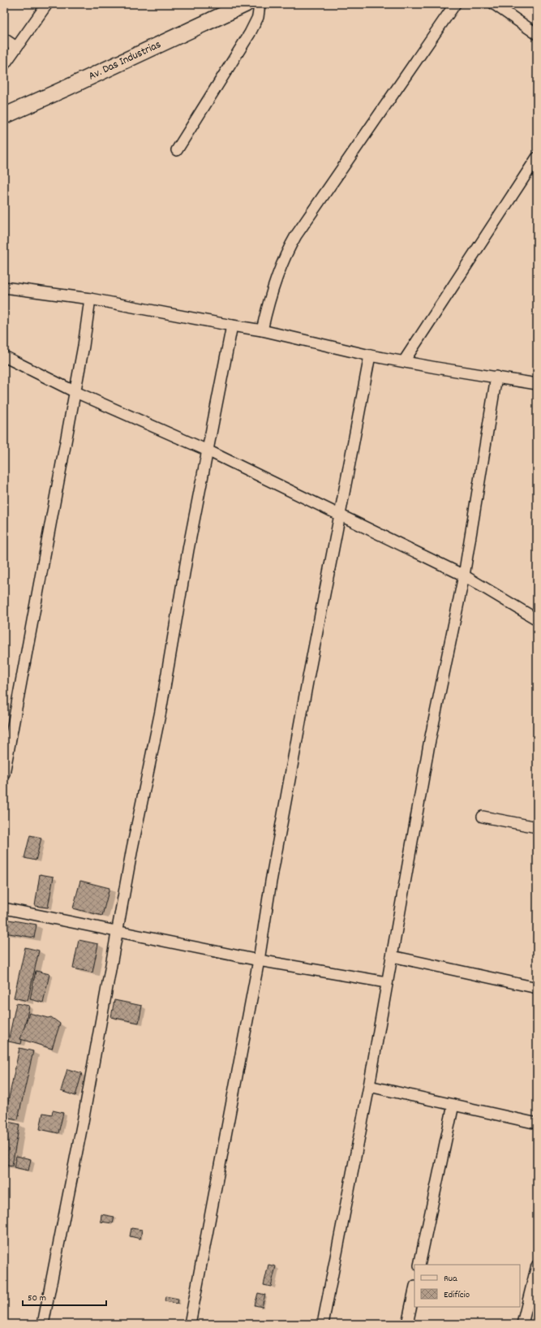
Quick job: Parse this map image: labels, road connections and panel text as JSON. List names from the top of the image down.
{
  "streets": {
    "main road": ["Av. Das Industrias"]
  },
  "legend": ["Rua", "Edifício"],
  "scale_bar": "50 m"
}
